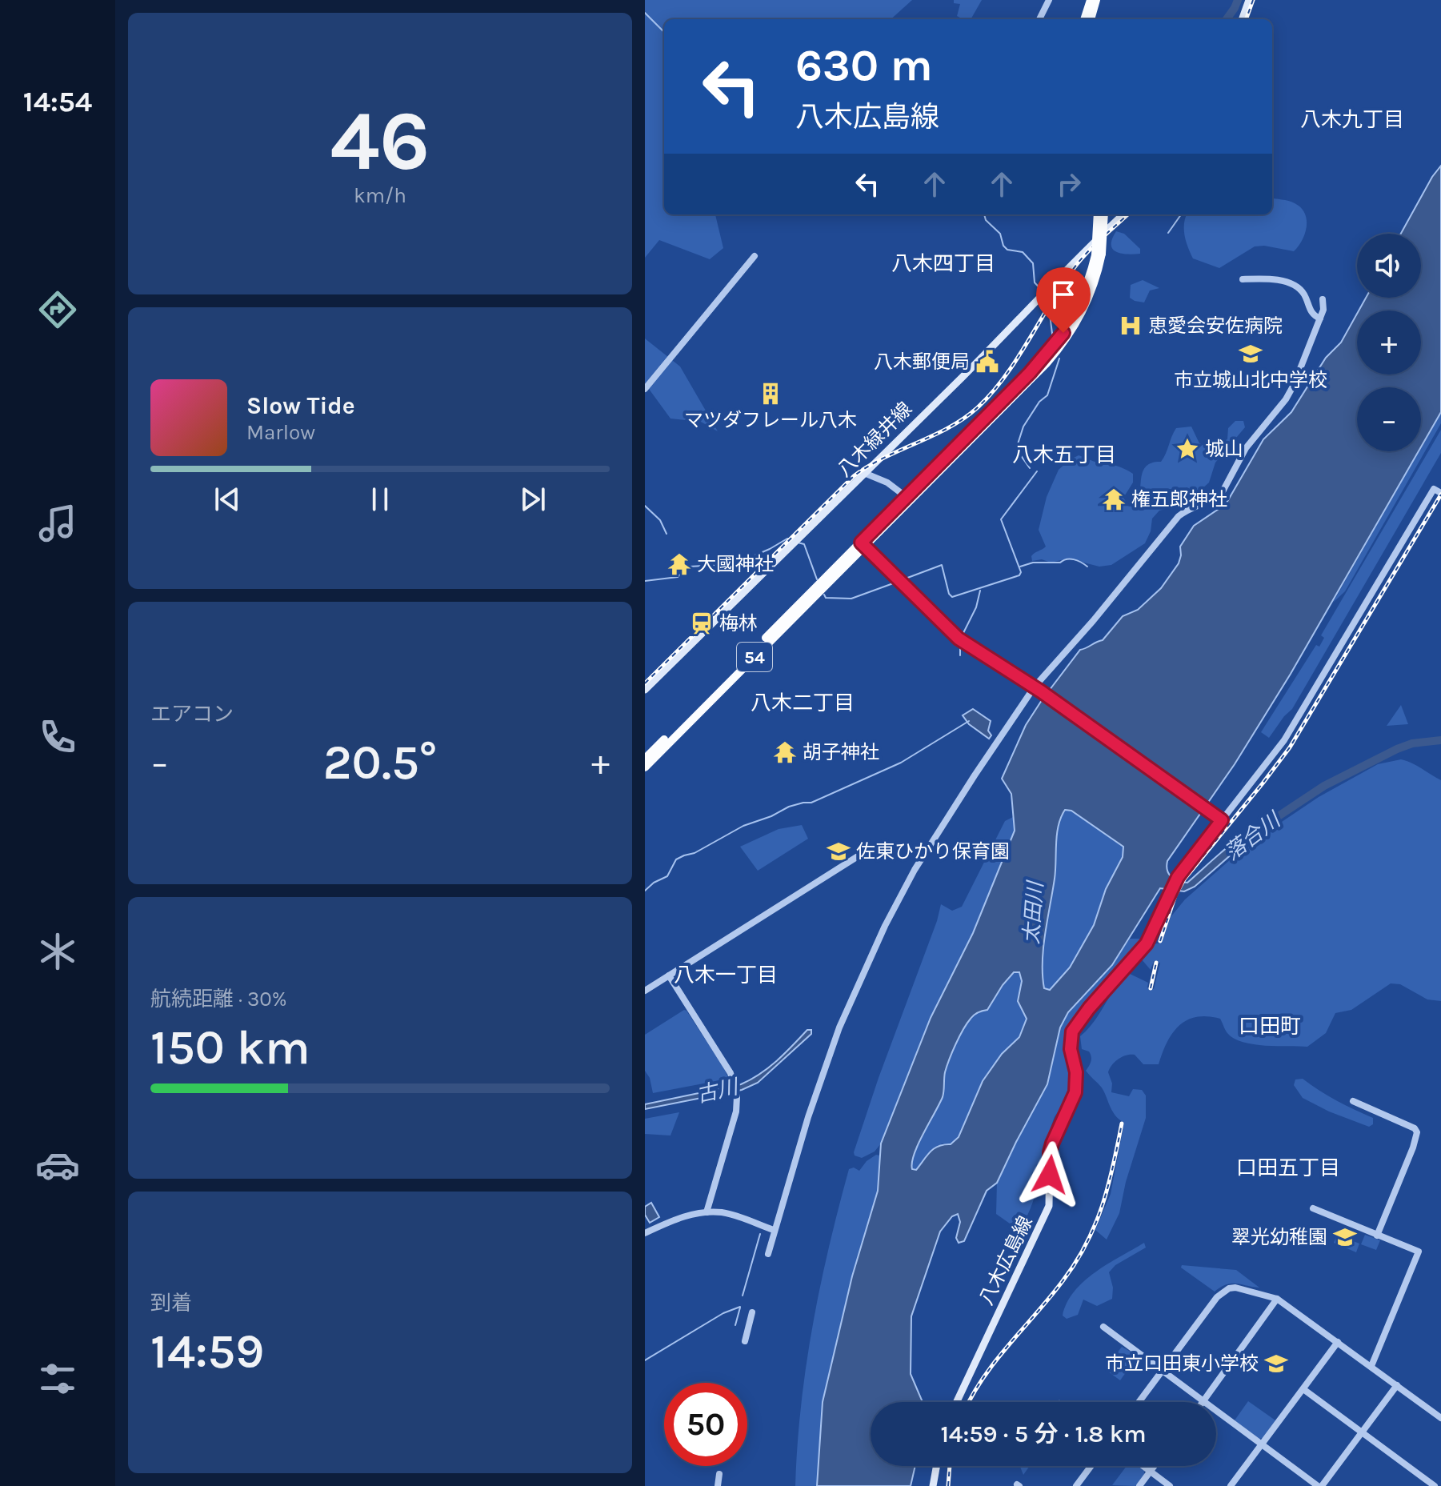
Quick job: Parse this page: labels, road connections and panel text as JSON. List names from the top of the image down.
{
  "streets": {
    "highway": ["54"],
    "main road": ["八木緑井線", "八木広島線"]
  },
  "districts": [
    "八木九丁目",
    "八木四丁目",
    "八木五丁目",
    "八木二丁目",
    "八木一丁目",
    "口田町",
    "口田五丁目"
  ],
  "water": ["落合川", "太田川", "古川"],
  "places": {
    "hospital": ["恵愛会安佐病院"],
    "school or university": [
      "市立城山北中学校",
      "佐東ひかり保育園",
      "翠光幼稚園",
      "市立口田東小学校"
    ],
    "public building": ["八木郵便局"],
    "building": ["マツダフレール八木"],
    "place": ["城山"],
    "temple": ["権五郎神社", "大國神社", "胡子神社"],
    "station": ["梅林"]
  },
  "page": {
    "tabs": "14:54",
    "tile": [
      ["46", "km/h"],
      "エアコン",
      ["航続距離 · 30%", "150 km"],
      ["到着", "14:59"]
    ],
    "turn": ["630 m", "八木広島線"],
    "map_buttons": ["+", "−"],
    "song": ["Slow Tide", "Marlow"],
    "heat": ["−", "20.5°", "+"],
    "limit": "50",
    "trip": "14:59 · 5 分 · 1.8 km"
  }
}
